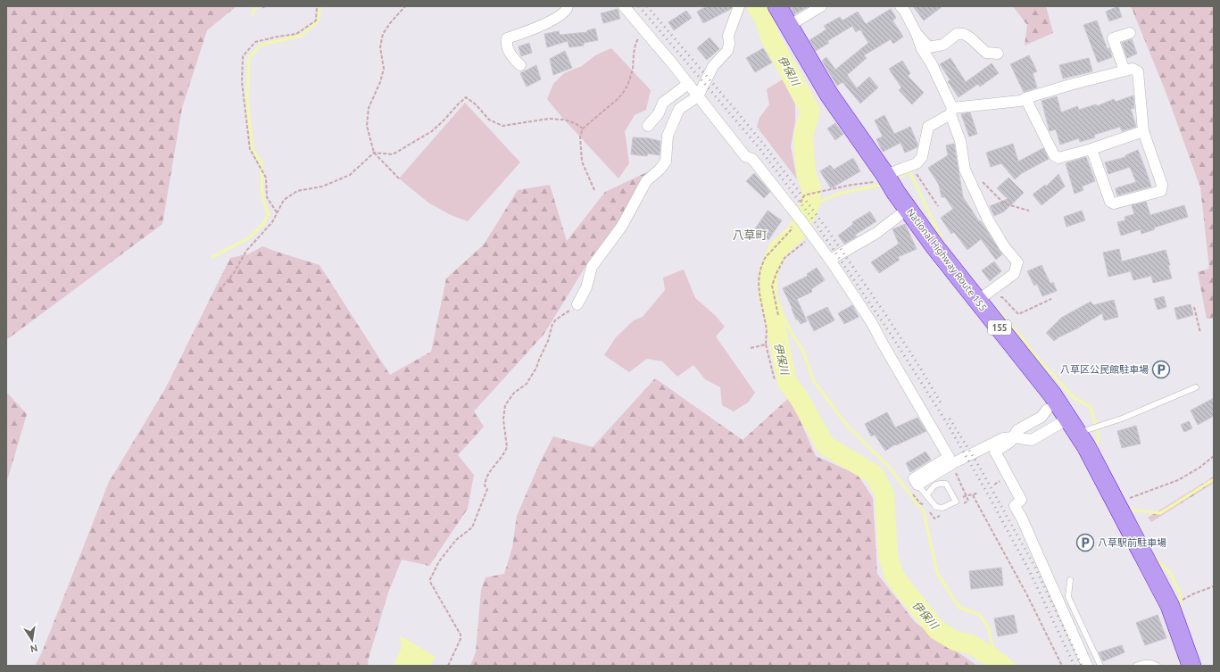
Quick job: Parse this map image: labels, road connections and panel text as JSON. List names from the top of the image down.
{
  "streets": {
    "highway": ["National Highway Route 155", "155"]
  },
  "districts": ["八草町"],
  "water": ["伊保川"],
  "places": {
    "parking": ["八草区公民館駐車場", "八草駅前駐車場"]
  },
  "north": "bottom"
}
